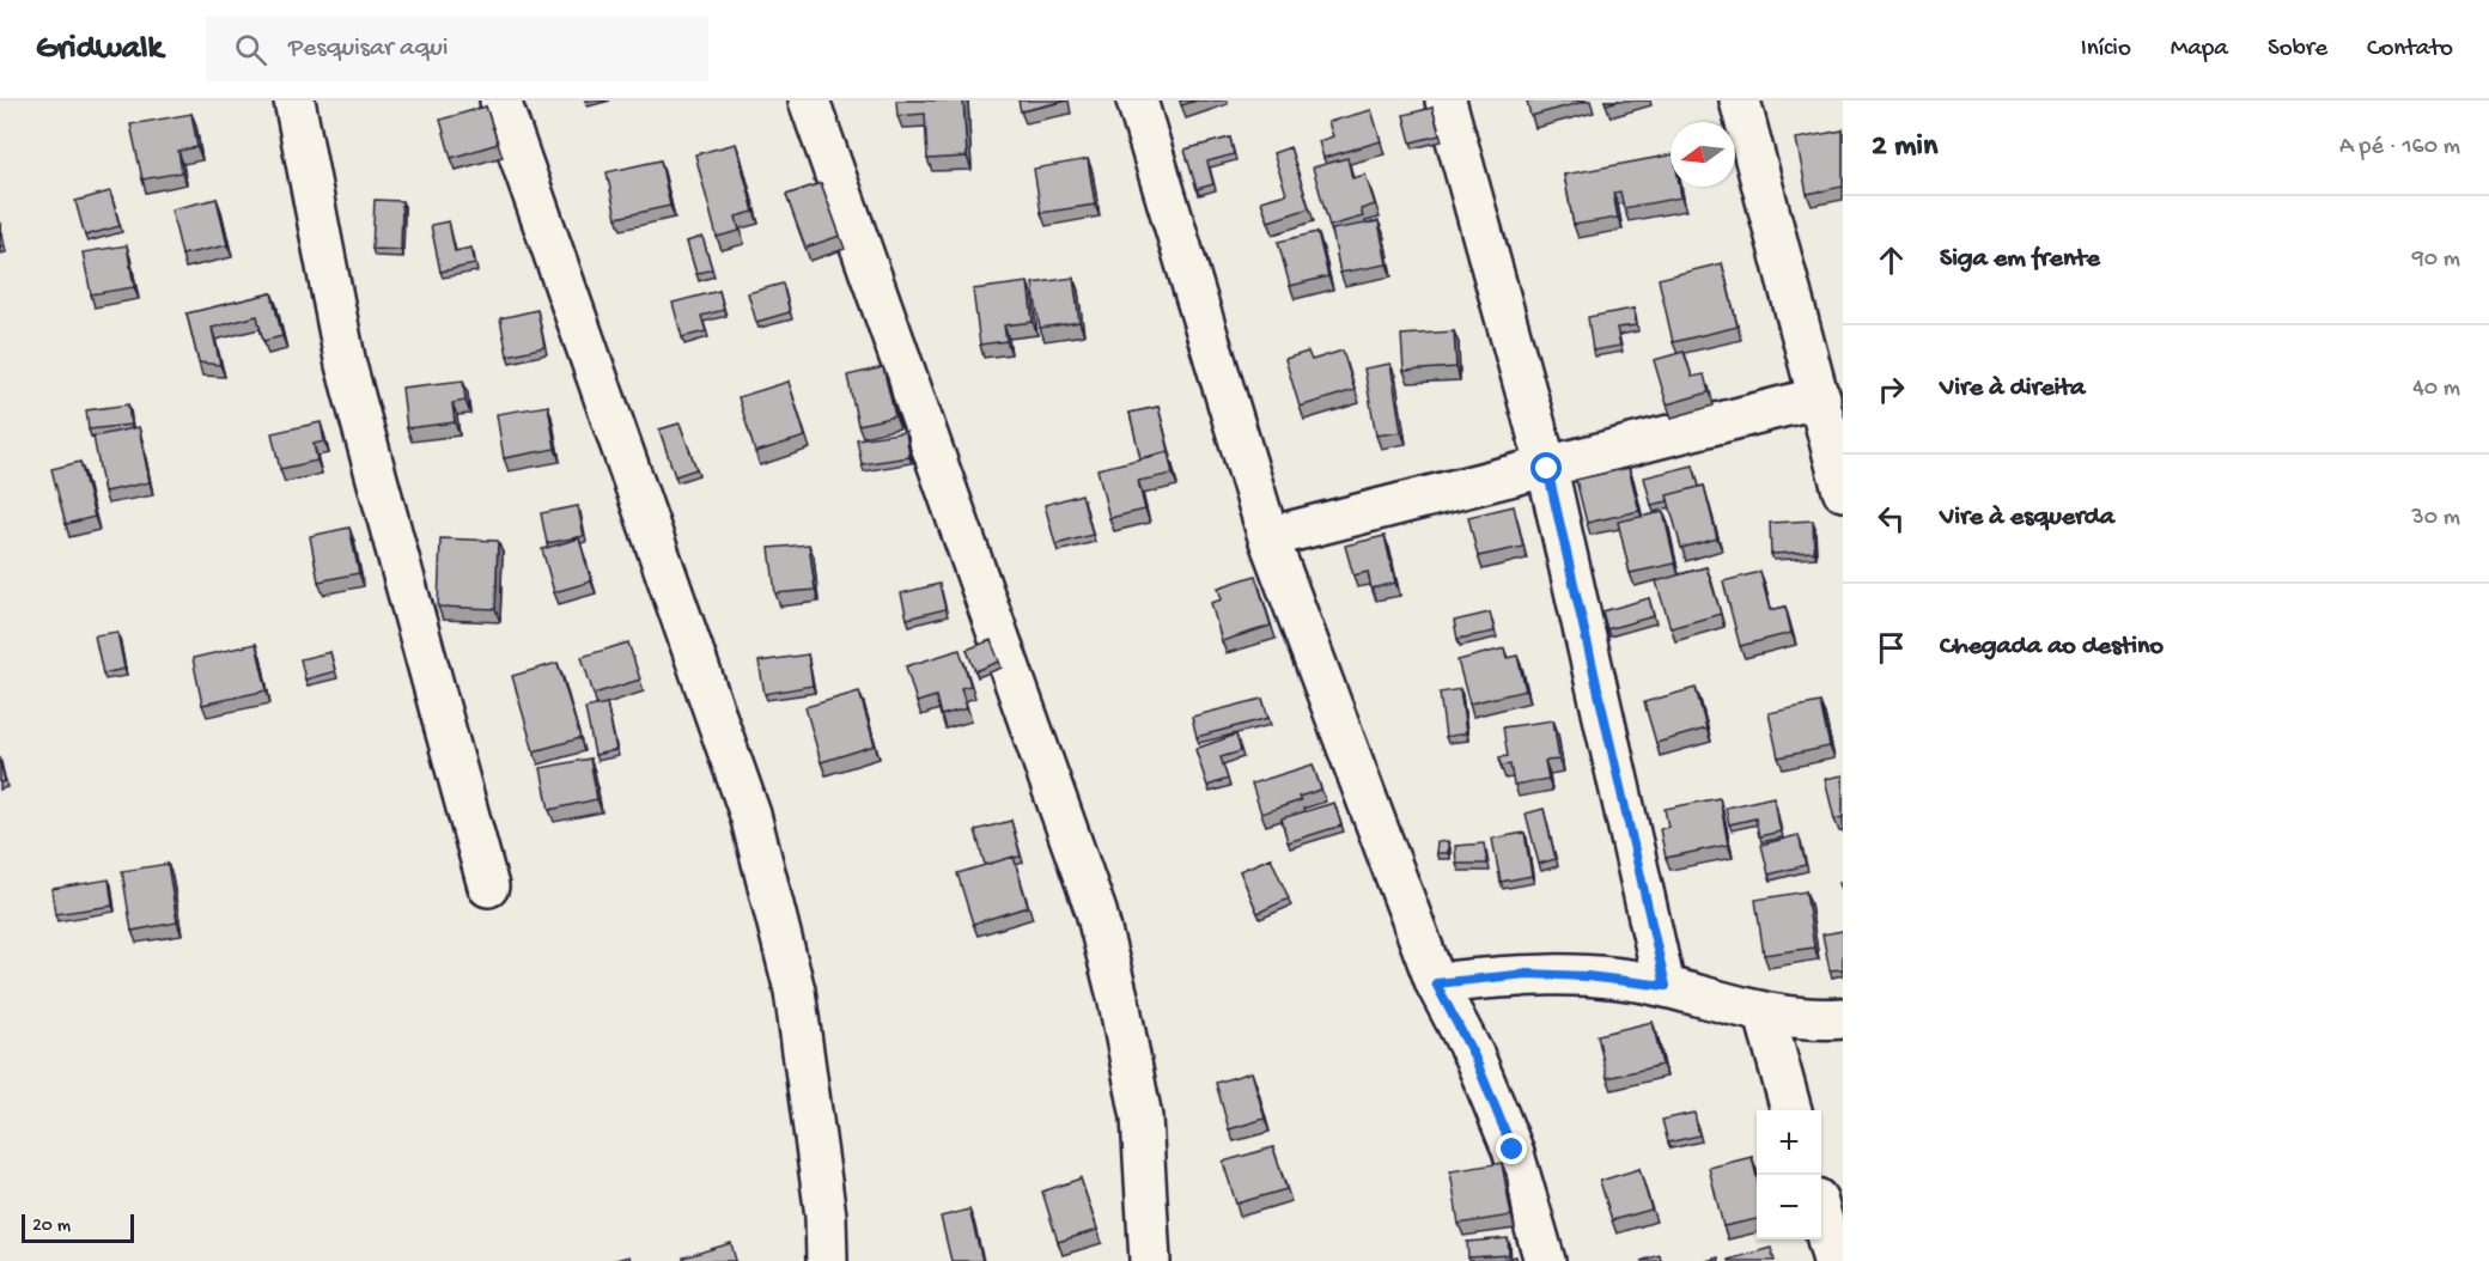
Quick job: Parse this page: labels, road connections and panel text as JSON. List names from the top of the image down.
{
  "scale_bar": "20 m",
  "north": "left",
  "page": {
    "header": "Gridwalk",
    "search": "Pesquisar aqui",
    "nav": [
      "Início",
      "Mapa",
      "Sobre",
      "Contato"
    ],
    "heading": ["2 min", "A pé · 160 m"],
    "list": [
      ["Siga em frente", "90 m"],
      ["Vire à direita", "40 m"],
      ["Vire à esquerda", "30 m"],
      "Chegada ao destino"
    ],
    "map_buttons": ["+", "−"],
    "scale": "20 m"
  }
}
